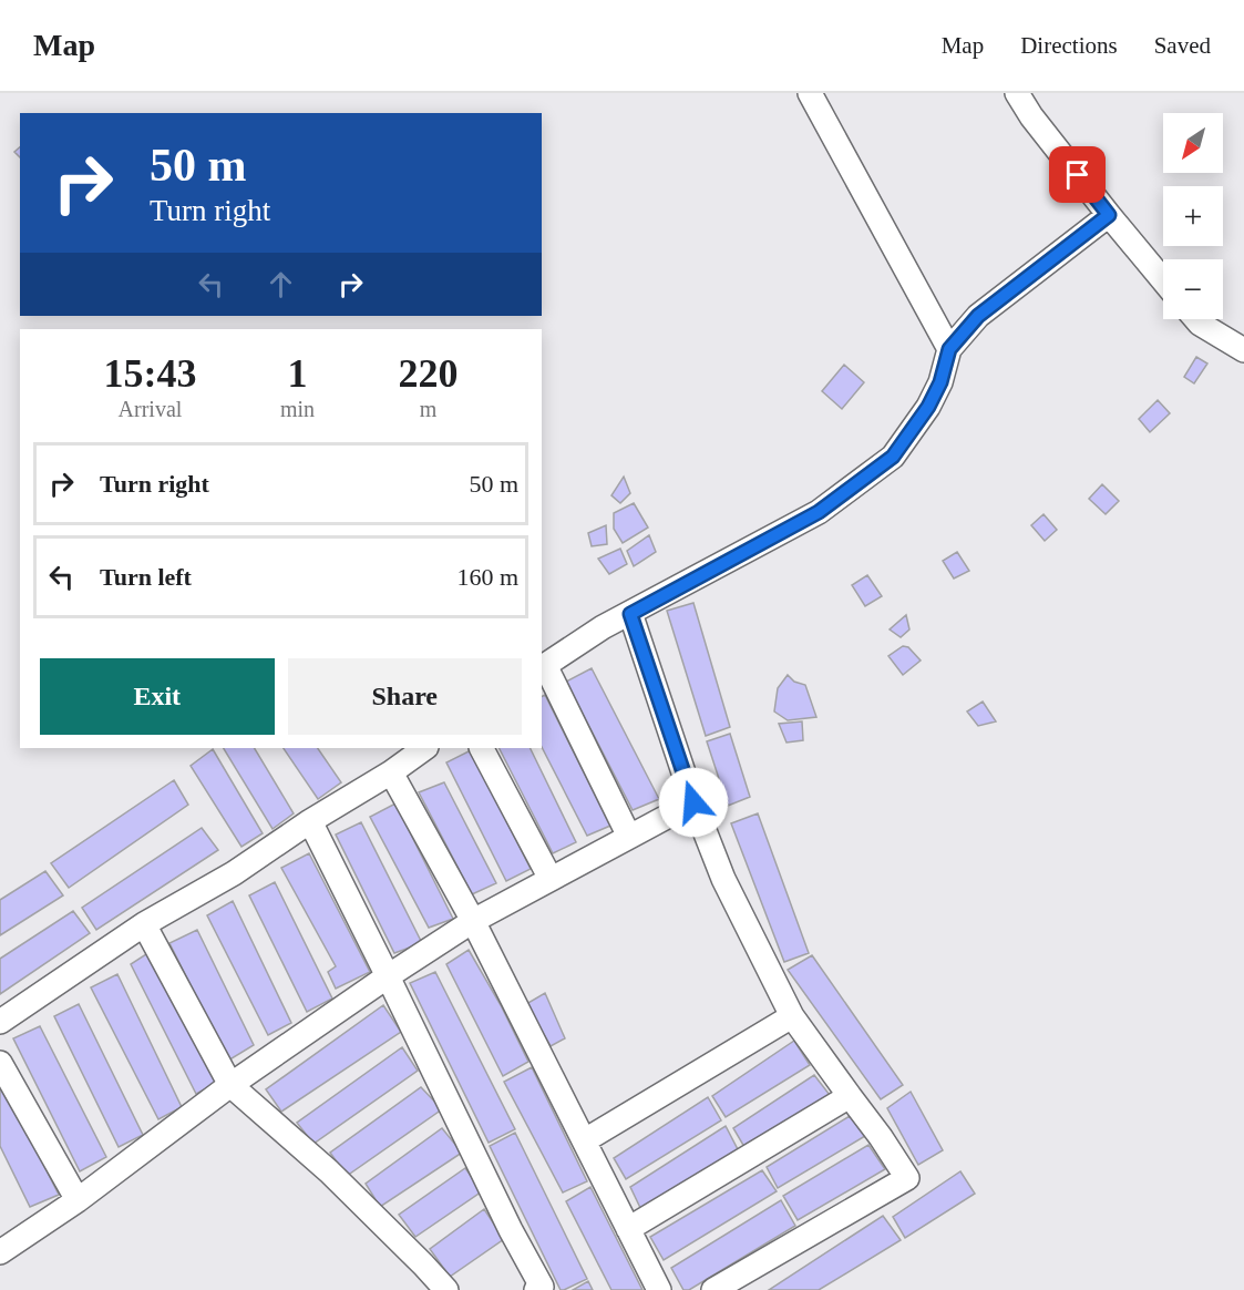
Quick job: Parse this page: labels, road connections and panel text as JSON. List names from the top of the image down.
{
  "north": "bottom left",
  "page": {
    "header": "Map",
    "nav": ["Map", "Directions", "Saved"],
    "map_buttons": ["+", "−"],
    "turn": ["50 m", "Turn right"],
    "eta": [
      "15:43",
      "Arrival",
      "1",
      "min",
      "220",
      "m"
    ],
    "list": [
      {
        "name": "Turn right",
        "value": "50 m"
      },
      {
        "name": "Turn left",
        "value": "160 m"
      }
    ],
    "buttons": ["Exit", "Share"]
  }
}
